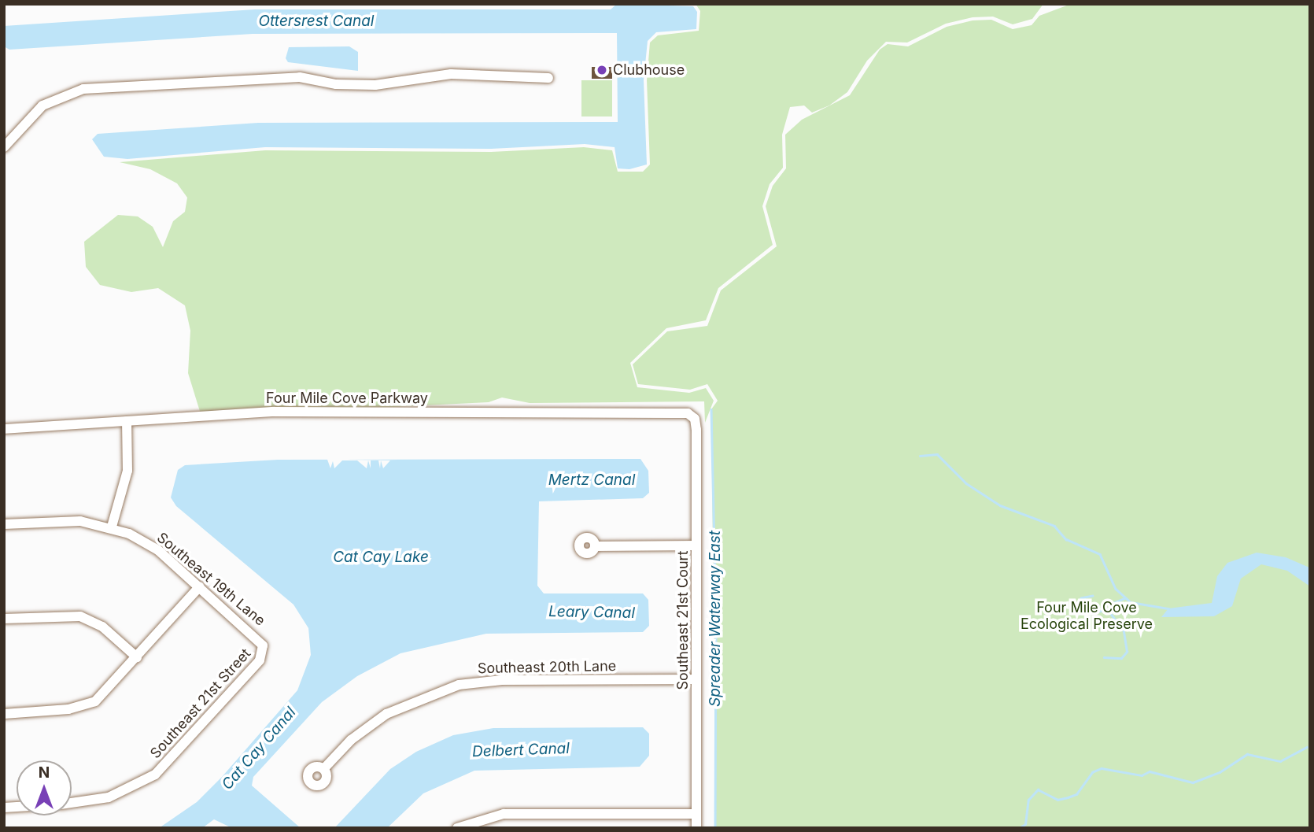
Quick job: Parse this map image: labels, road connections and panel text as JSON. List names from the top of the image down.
{
  "streets": {
    "street": [
      "Four Mile Cove Parkway",
      "Southeast 19th Lane",
      "Southeast 21st Court",
      "Southeast 20th Lane",
      "Southeast 21st Street"
    ]
  },
  "crossings": [
    ["Four Mile Cove Parkway", "Southeast 21st Court"],
    ["Southeast 19th Lane", "Southeast 21st Street"],
    ["Southeast 21st Court", "Southeast 20th Lane"]
  ],
  "water": [
    "Ottersrest Canal",
    "Mertz Canal",
    "Cat Cay Lake",
    "Leary Canal",
    "Spreader Waterway East",
    "Cat Cay Canal",
    "Delbert Canal"
  ],
  "parks": ["Four Mile Cove Ecological Preserve"],
  "places": ["Clubhouse"],
  "north": "top"
}
